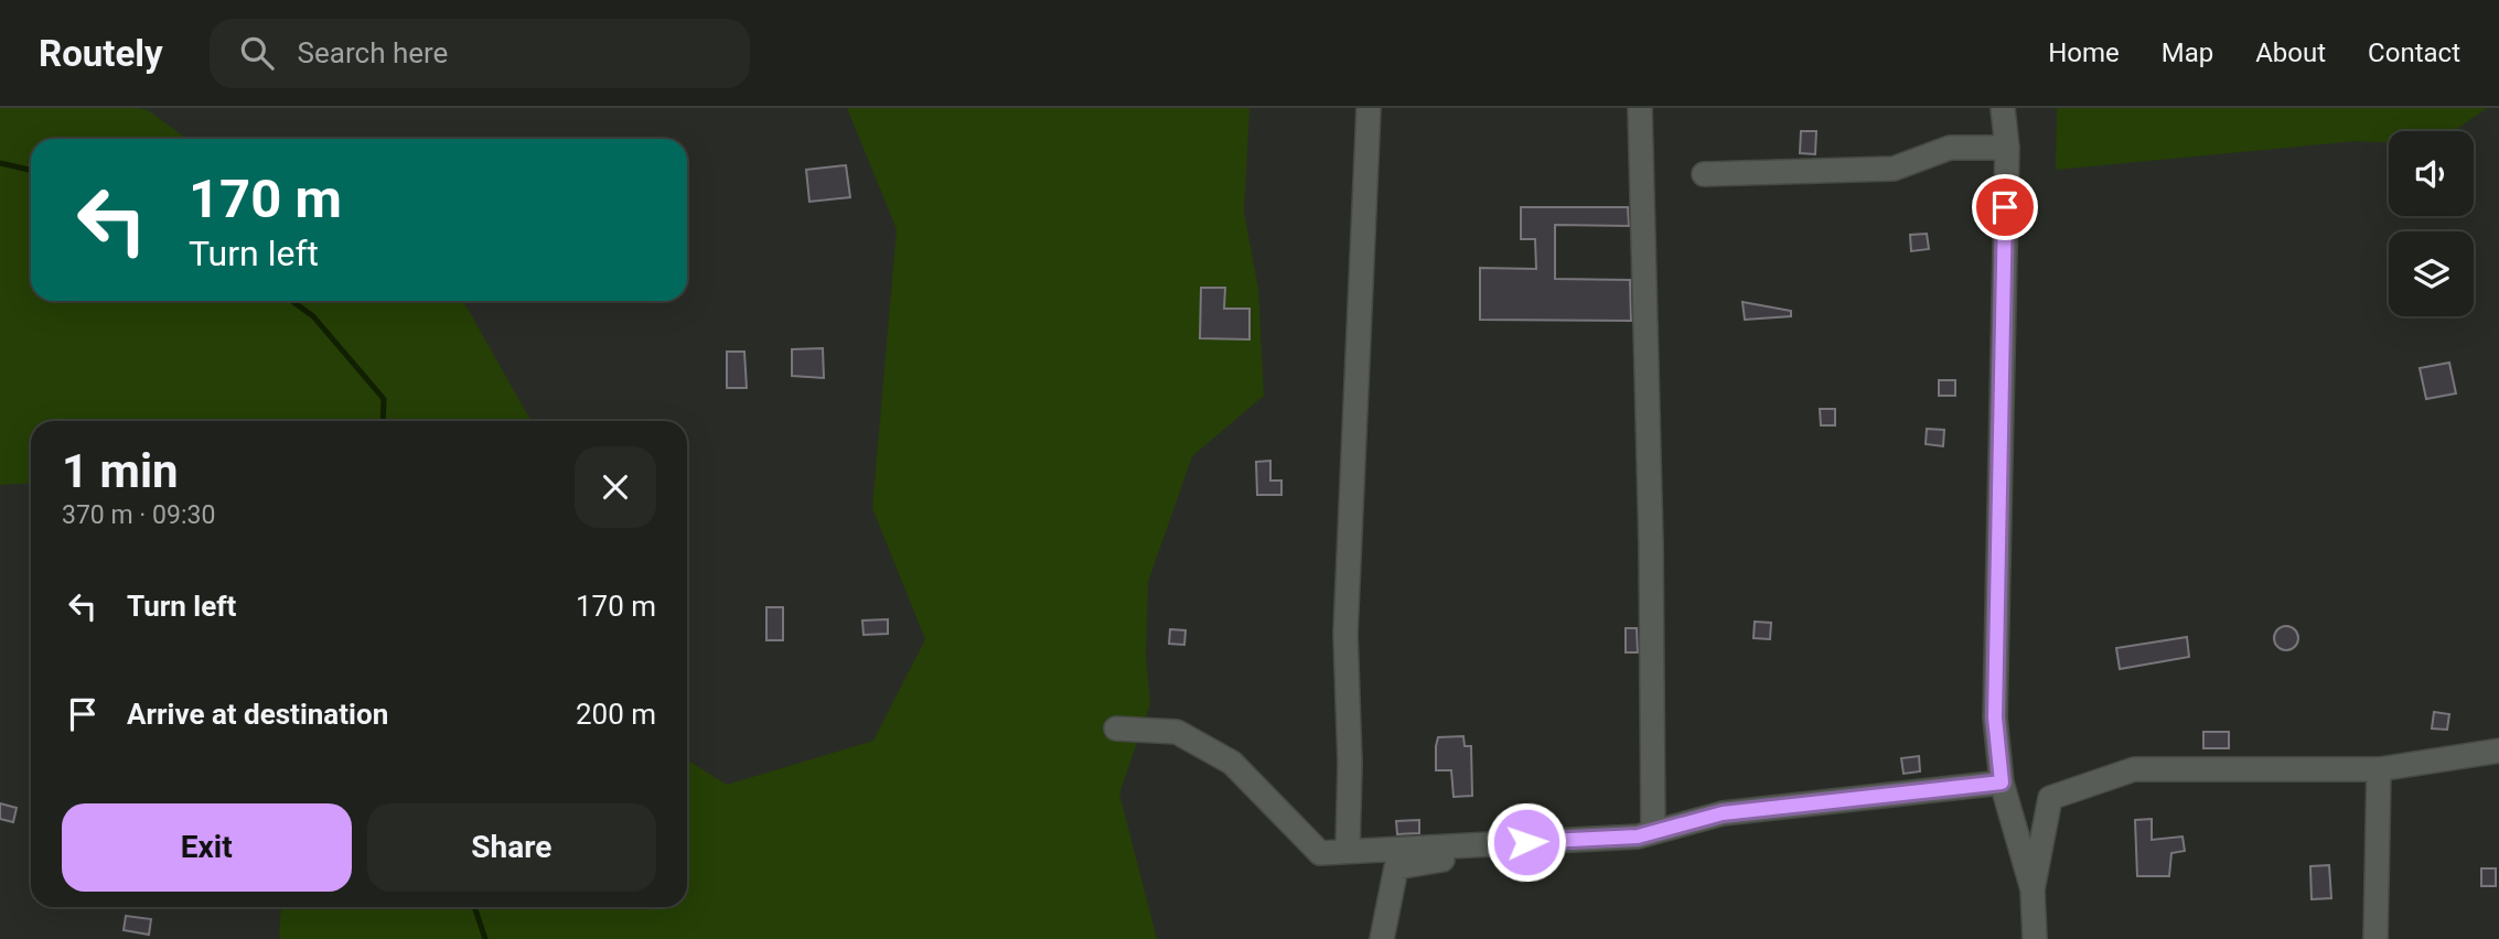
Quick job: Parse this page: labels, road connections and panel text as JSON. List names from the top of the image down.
{
  "page": {
    "header": "Routely",
    "search": "Search here",
    "nav": [
      "Home",
      "Map",
      "About",
      "Contact"
    ],
    "turn": ["170 m", "Turn left"],
    "heading": ["1 min", "370 m · 09:30"],
    "list": [
      {
        "name": "Turn left",
        "value": "170 m"
      },
      {
        "name": "Arrive at destination",
        "value": "200 m"
      }
    ],
    "buttons": ["Exit", "Share"]
  }
}
